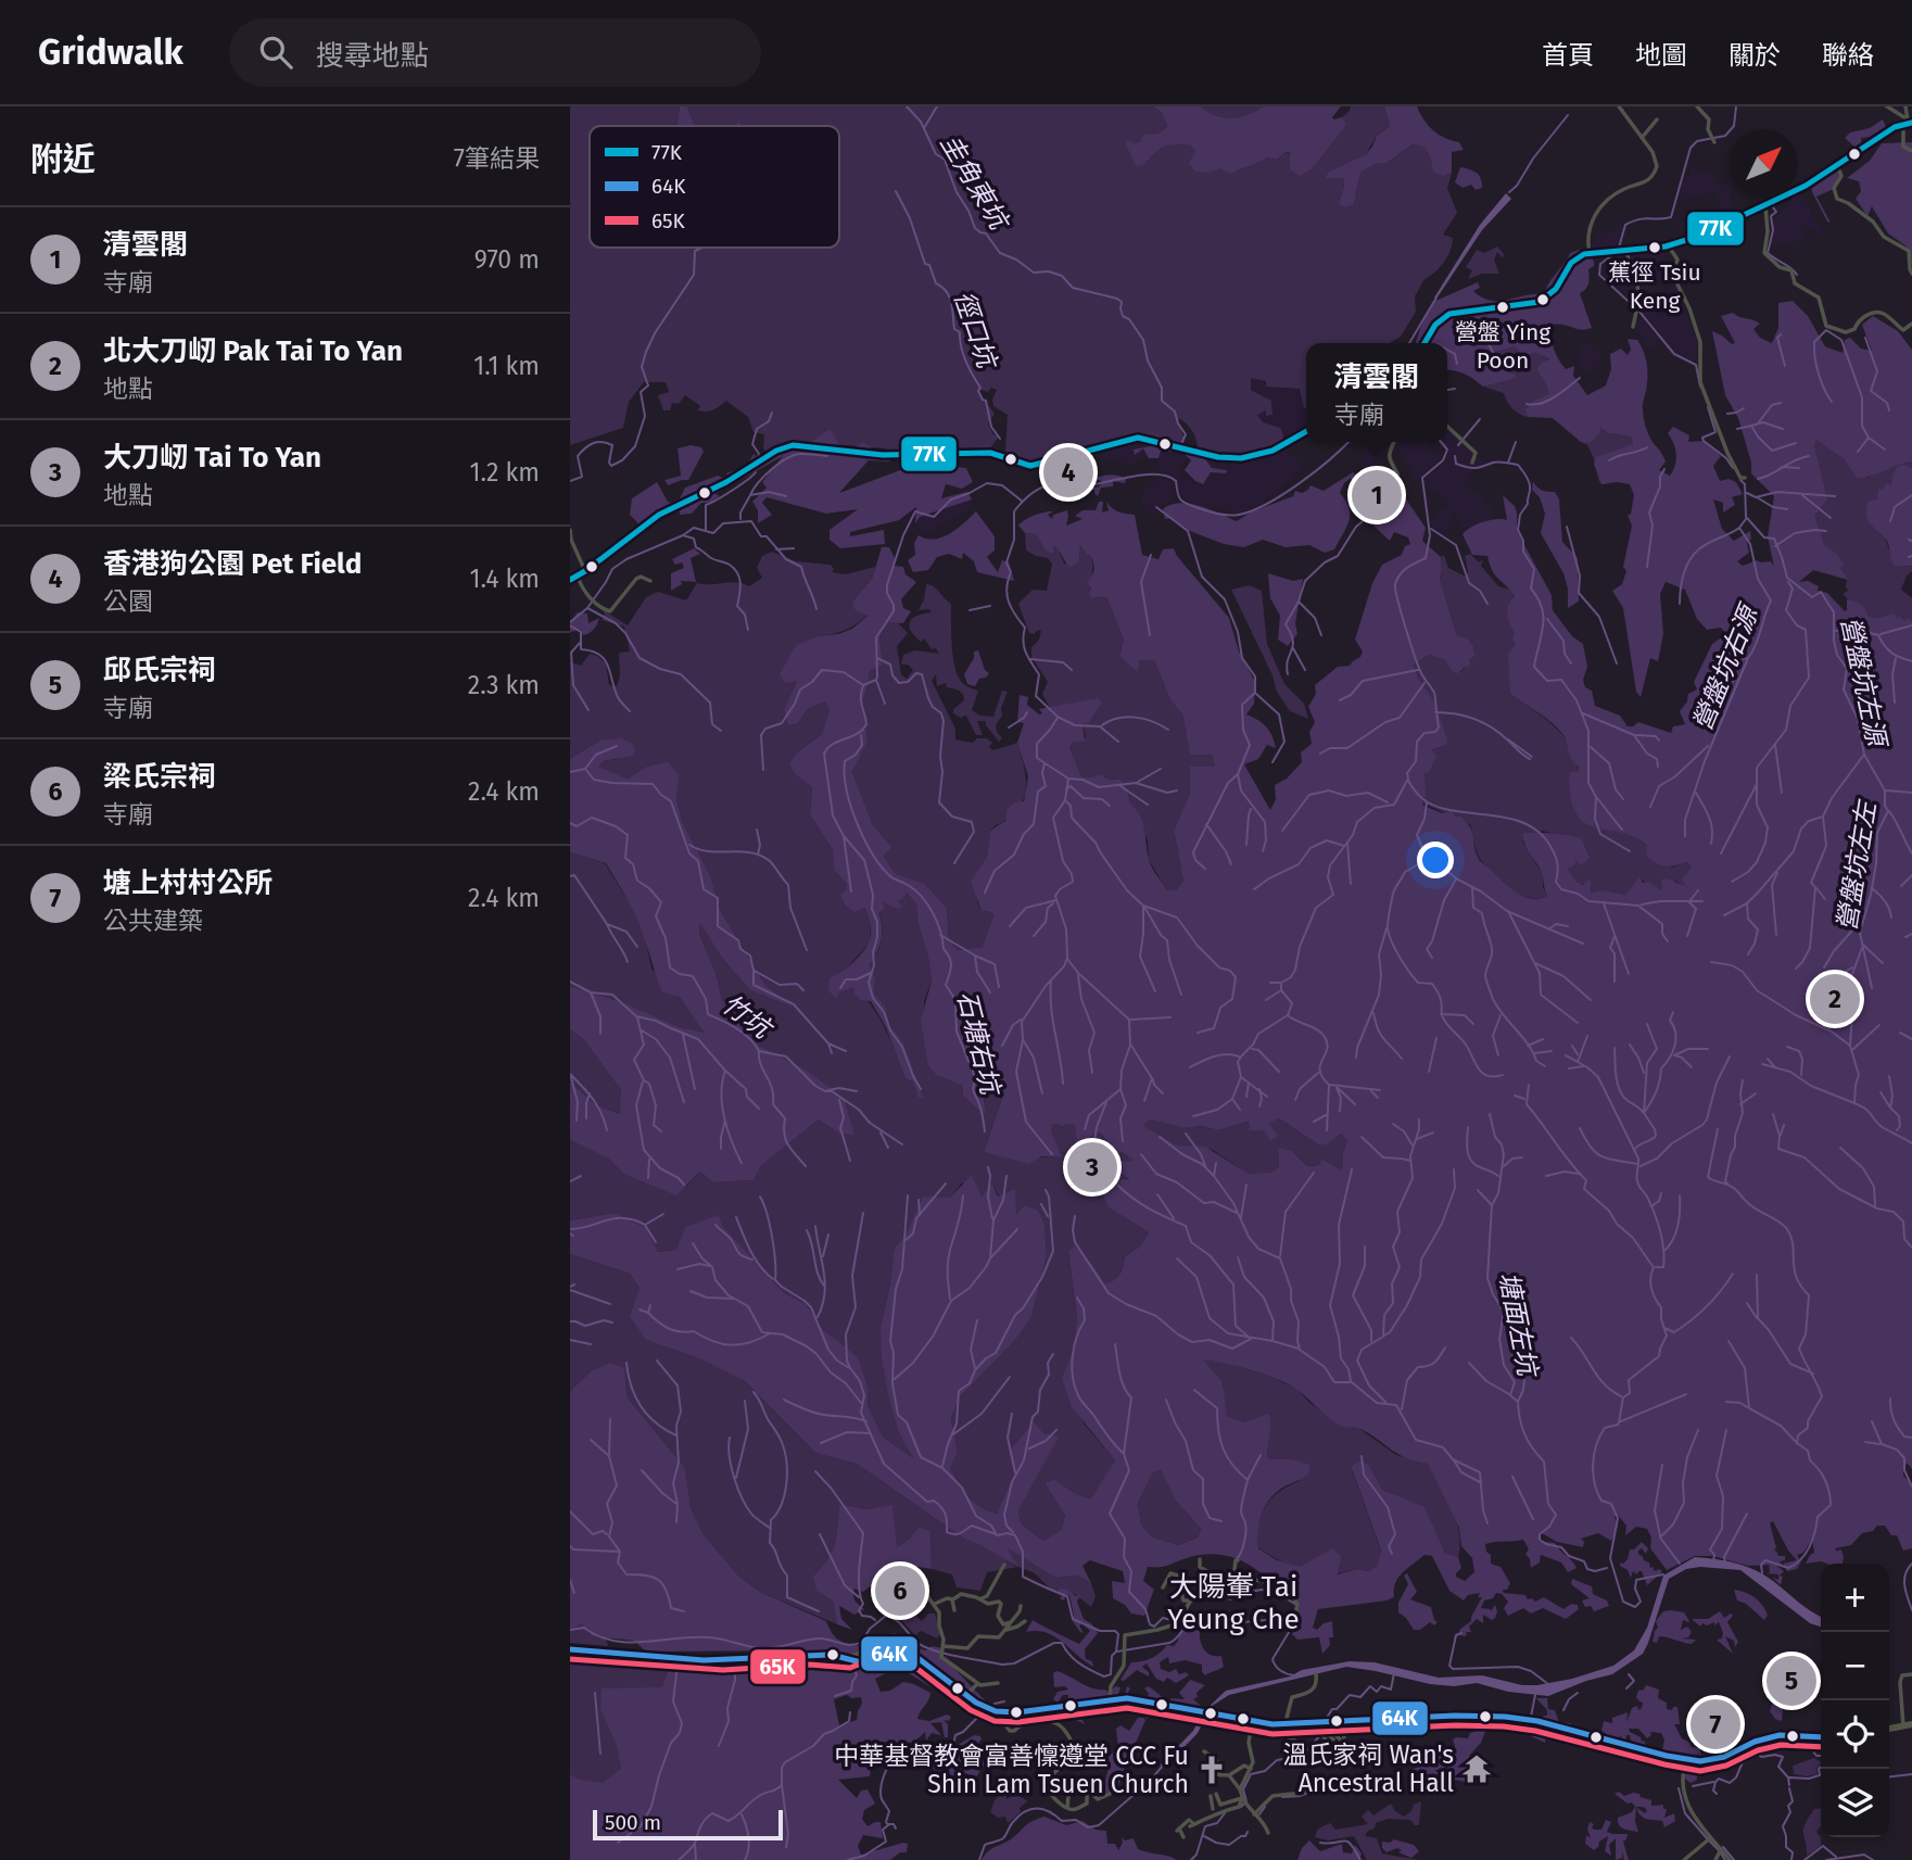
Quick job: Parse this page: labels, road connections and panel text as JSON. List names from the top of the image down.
{
  "districts": ["大陽輋 Tai Yeung Che"],
  "water": [
    "圭角東坑",
    "徑口坑",
    "營盤坑右源",
    "營盤坑左源",
    "營盤坑左左",
    "竹坑",
    "石塘右坑",
    "塘面左坑"
  ],
  "places": {
    "other": ["蕉徑 Tsiu Keng", "營盤 Ying Poon"],
    "temple": ["溫氏家祠 Wan's Ancestral Hall"],
    "church": ["中華基督教會富善懍遵堂 CCC Fu Shin Lam Tsuen Church"]
  },
  "lines": ["transit line 77K", "transit line 64K", "transit line 65K"],
  "legend": ["77K", "64K", "65K"],
  "scale_bar": "500 m",
  "north": "top right",
  "page": {
    "header": "Gridwalk",
    "search": "搜尋地點",
    "nav": [
      "首頁",
      "地圖",
      "關於",
      "聯絡"
    ],
    "heading": ["附近", "7筆結果"],
    "list": [
      {
        "mark": "1",
        "name": "清雲閣",
        "note": "寺廟",
        "value": "970 m"
      },
      {
        "mark": "2",
        "name": "北大刀屻 Pak Tai To Yan",
        "note": "地點",
        "value": "1.1 km"
      },
      {
        "mark": "3",
        "name": "大刀屻 Tai To Yan",
        "note": "地點",
        "value": "1.2 km"
      },
      {
        "mark": "4",
        "name": "香港狗公園 Pet Field",
        "note": "公園",
        "value": "1.4 km"
      },
      {
        "mark": "5",
        "name": "邱氏宗祠",
        "note": "寺廟",
        "value": "2.3 km"
      },
      {
        "mark": "6",
        "name": "梁氏宗祠",
        "note": "寺廟",
        "value": "2.4 km"
      },
      {
        "mark": "7",
        "name": "塘上村村公所",
        "note": "公共建築",
        "value": "2.4 km"
      }
    ],
    "popup": ["清雲閣", "寺廟"],
    "pins": [
      "4",
      "1",
      "2",
      "3",
      "6",
      "5",
      "7"
    ],
    "map_buttons": ["+", "−"],
    "scale": "500 m"
  }
}
